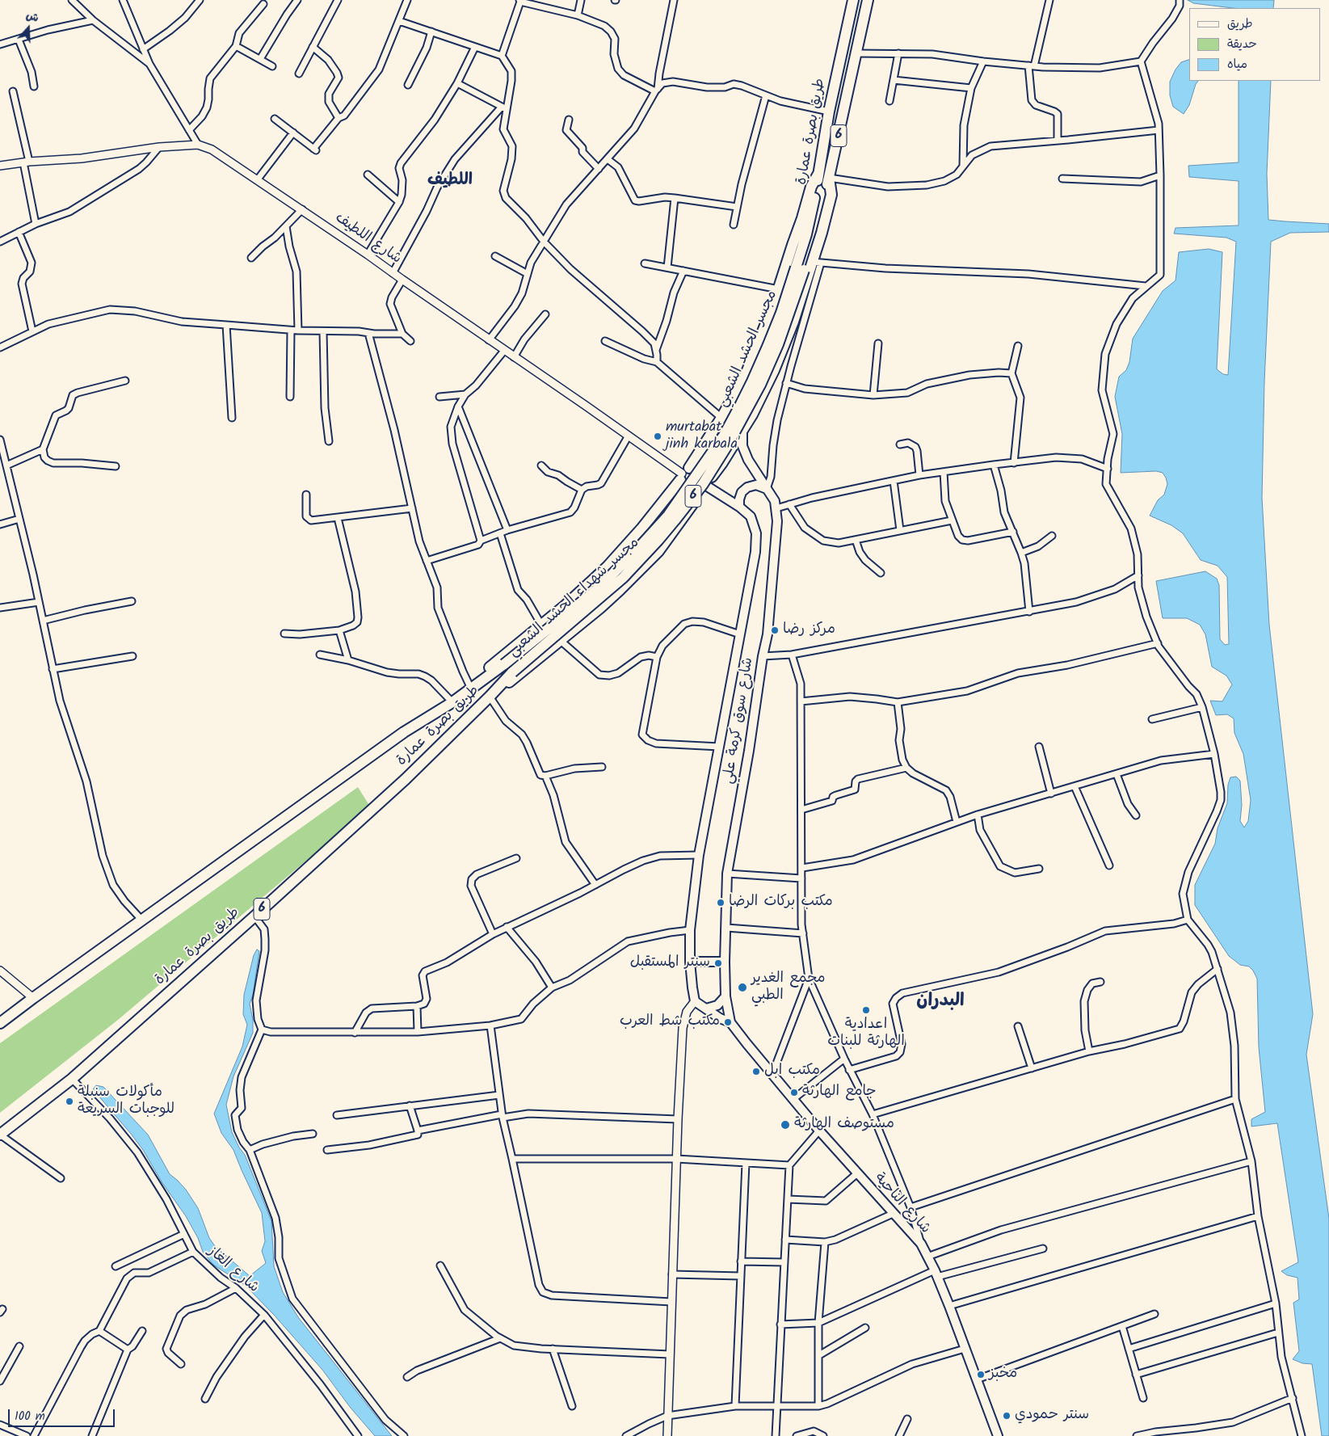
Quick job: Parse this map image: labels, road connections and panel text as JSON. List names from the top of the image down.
{
  "streets": {
    "highway": [
      "طريق بصرة عمارة",
      "6",
      "مجسر الحشد الشعبي",
      "مجسر شهداء الحشد الشعبي"
    ],
    "main road": ["شارع سوق كرمة علي", "شارع الناحية"],
    "street": ["شارع اللطيف", "شارع الغاز"]
  },
  "crossings": [
    ["طريق بصرة عمارة", "مجسر الحشد الشعبي"],
    ["طريق بصرة عمارة", "مجسر شهداء الحشد الشعبي"],
    ["طريق بصرة عمارة", "شارع الغاز"],
    ["شارع اللطيف", "شارع سوق كرمة علي"],
    ["مجسر الحشد الشعبي", "مجسر شهداء الحشد الشعبي"],
    ["شارع سوق كرمة علي", "شارع الناحية"]
  ],
  "districts": ["اللطيف", "البدران"],
  "places": [
    "murtabat jinh karbala'",
    "مركز رضا",
    "مكتب بركات الرضا",
    "سنتر المستقبل",
    "مجمع الغدير الطبي",
    "اعدادية الهارثة للبنات",
    "مكتب شط العرب",
    "مكتب ابل",
    "جامع الهارثة",
    "مأكولات سنبلة للوجبات السريعة",
    "مستوصف الهارثة",
    "مخبز",
    "سنتر حمودي"
  ],
  "legend": ["طريق", "حديقة", "مياه"],
  "scale_bar": "100 m",
  "north": "top"
}
